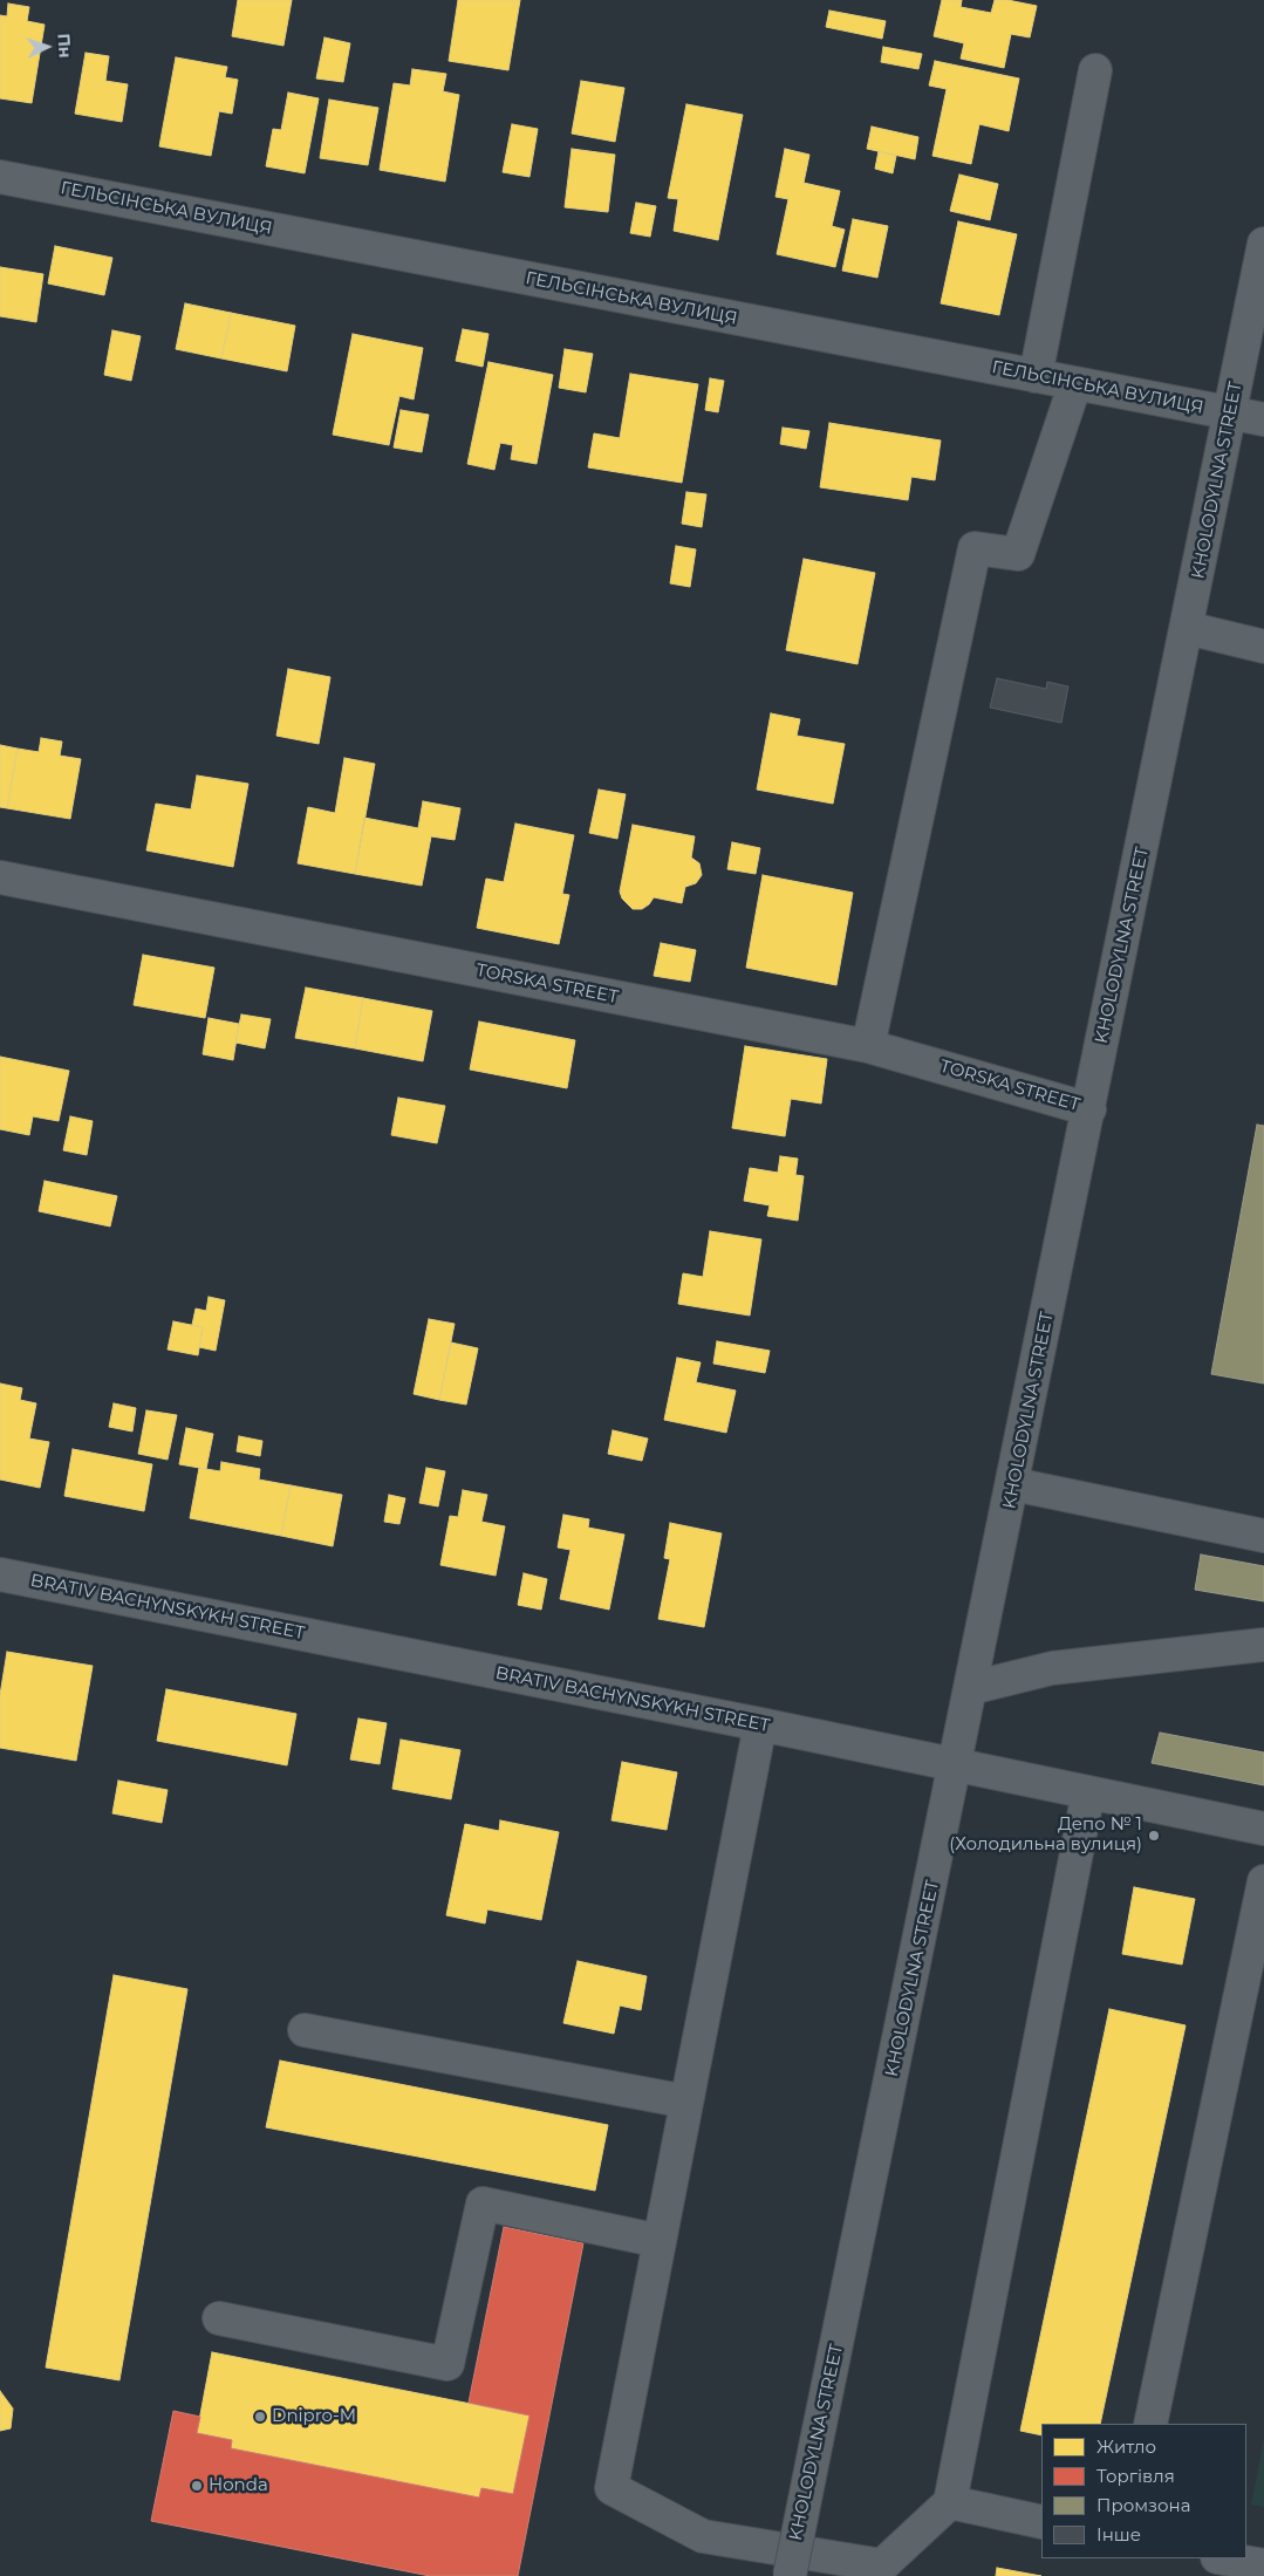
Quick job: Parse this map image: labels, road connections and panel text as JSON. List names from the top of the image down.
{
  "streets": {
    "street": [
      "ГЕЛЬСІНСЬКА ВУЛИЦЯ",
      "KHOLODYLNA STREET",
      "TORSKA STREET",
      "BRATIV BACHYNSKYKH STREET"
    ]
  },
  "crossings": [
    ["ГЕЛЬСІНСЬКА ВУЛИЦЯ", "KHOLODYLNA STREET"],
    ["KHOLODYLNA STREET", "TORSKA STREET"],
    ["KHOLODYLNA STREET", "BRATIV BACHYNSKYKH STREET"]
  ],
  "places": ["Депо № 1 (Холодильна вулиця)", "Dnipro-M", "Honda"],
  "legend": [
    "Житло",
    "Торгівля",
    "Промзона",
    "Інше"
  ],
  "north": "right"
}
